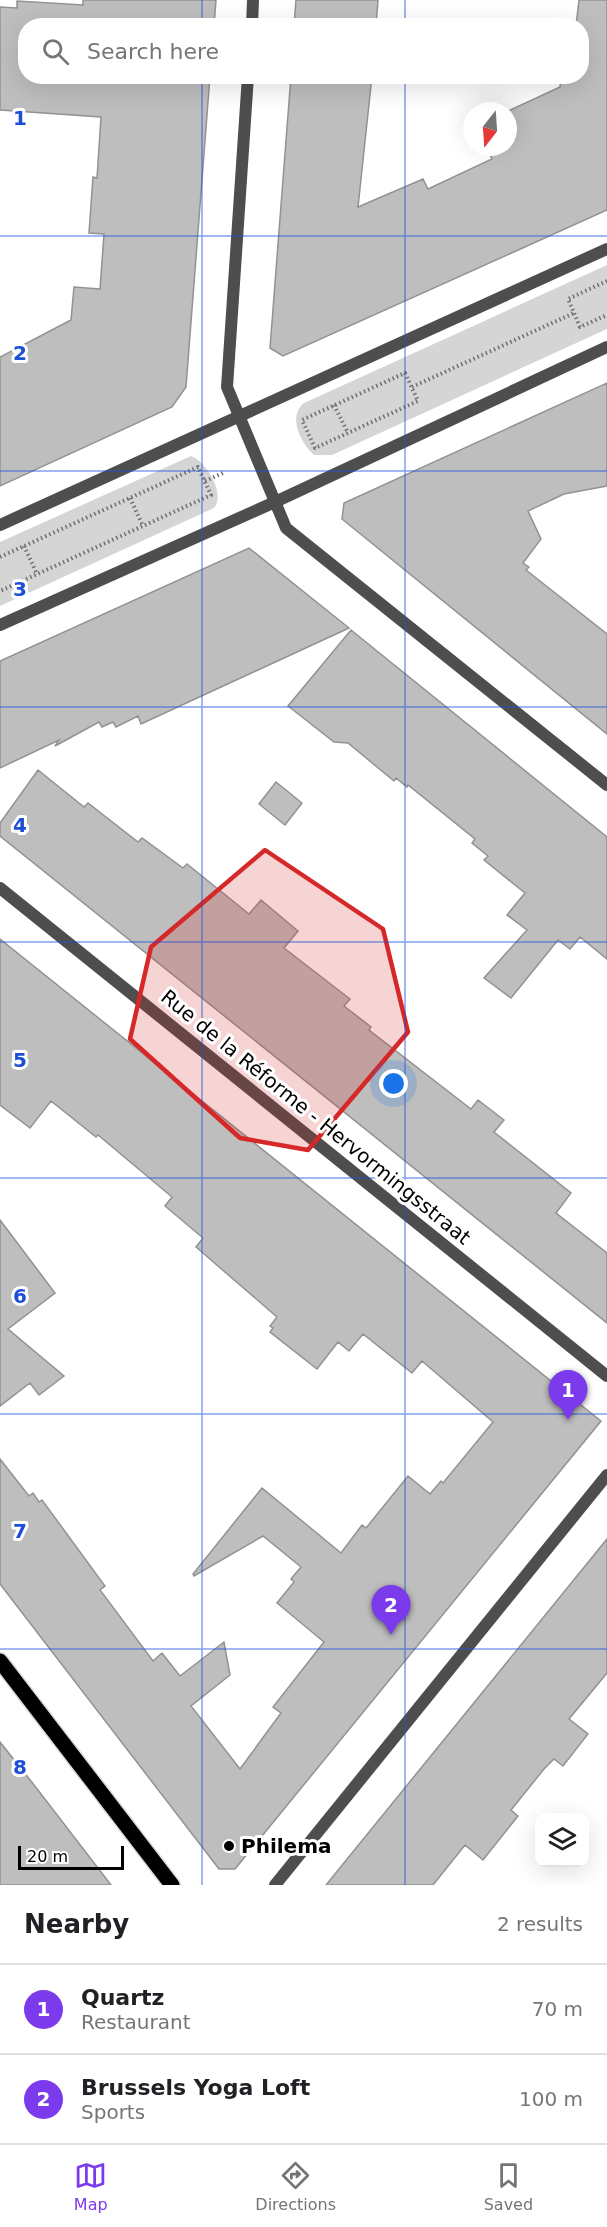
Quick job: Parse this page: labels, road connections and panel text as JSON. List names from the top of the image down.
{
  "streets": {
    "street": ["Rue de la Réforme - Hervormingsstraat"]
  },
  "places": ["Philema"],
  "scale_bar": "20 m",
  "north": "bottom",
  "page": {
    "search": "Search here",
    "pins": ["1", "2"],
    "scale": "20 m",
    "heading": ["Nearby", "2 results"],
    "list": [
      {
        "mark": "1",
        "name": "Quartz",
        "note": "Restaurant",
        "value": "70 m"
      },
      {
        "mark": "2",
        "name": "Brussels Yoga Loft",
        "note": "Sports",
        "value": "100 m"
      }
    ],
    "nav": ["Map", "Directions", "Saved"]
  },
  "grid": {
    "rows": [
      "1",
      "2",
      "3",
      "4",
      "5",
      "6",
      "7",
      "8"
    ]
  }
}
